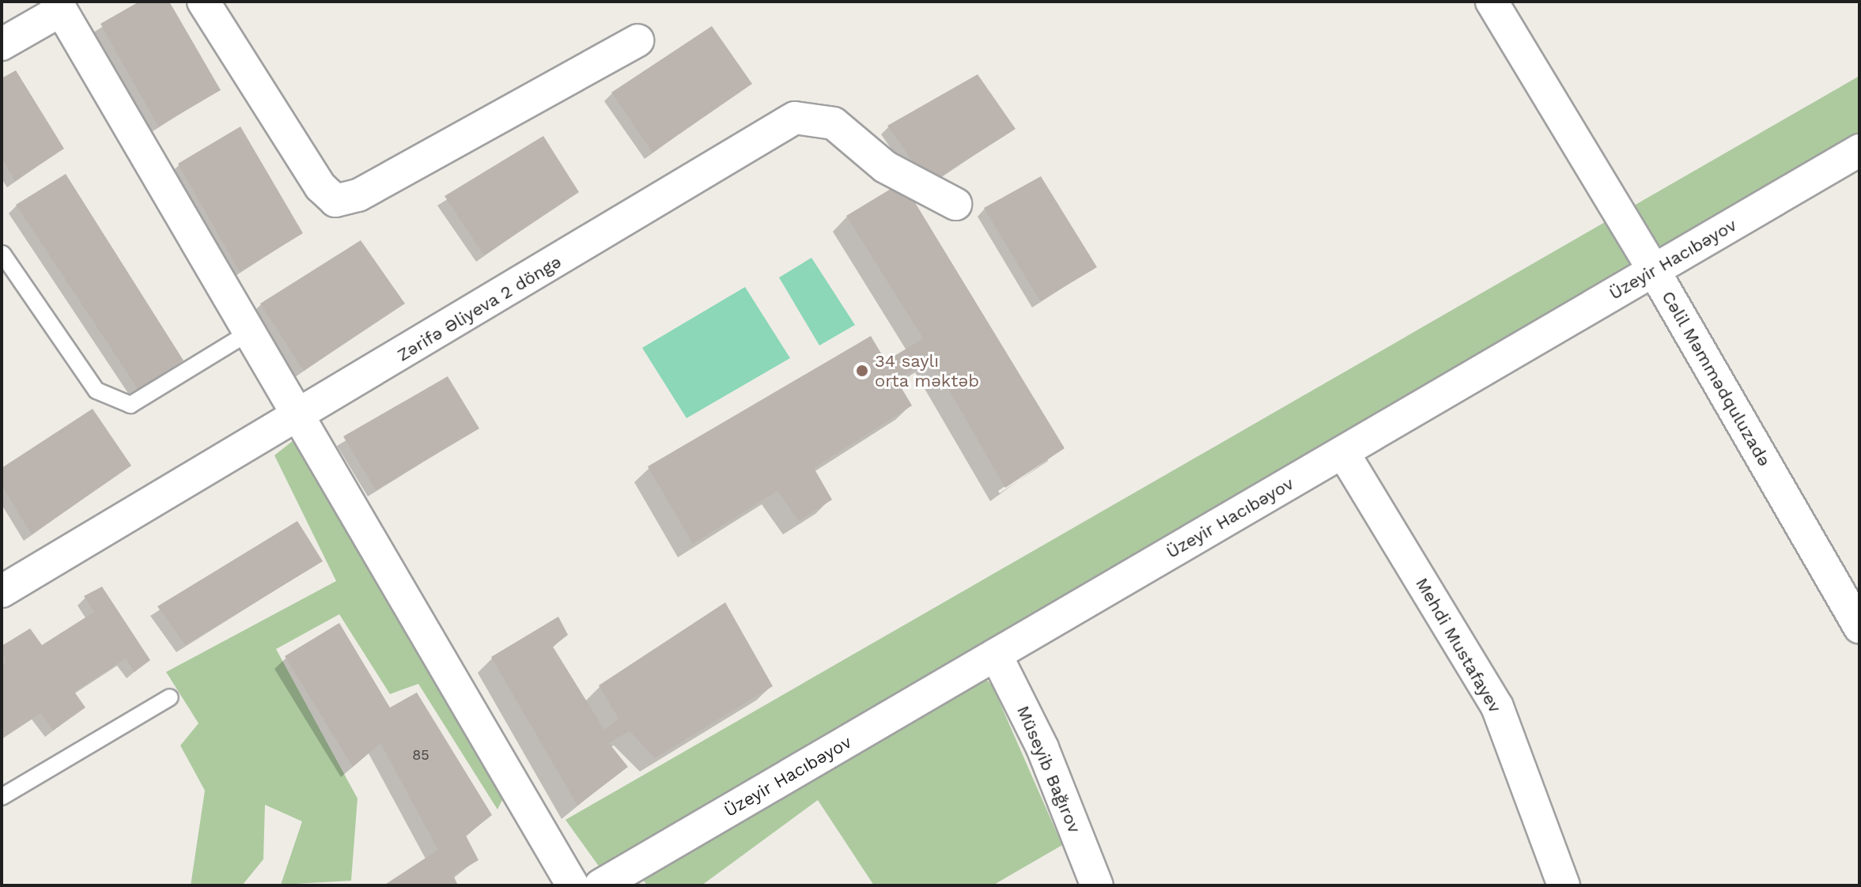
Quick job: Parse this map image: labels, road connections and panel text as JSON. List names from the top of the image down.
{
  "streets": {
    "street": [
      "Üzeyir Hacıbəyov",
      "Zərifə Əliyeva 2 döngə",
      "Cəlil Məmmədquluzadə",
      "Mehdi Mustafayev",
      "Müseyib Bağırov"
    ]
  },
  "crossings": [
    ["Üzeyir Hacıbəyov", "Cəlil Məmmədquluzadə"],
    ["Üzeyir Hacıbəyov", "Mehdi Mustafayev"],
    ["Üzeyir Hacıbəyov", "Müseyib Bağırov"]
  ],
  "places": ["34 saylı orta məktəb"],
  "house_numbers": ["85"]
}
